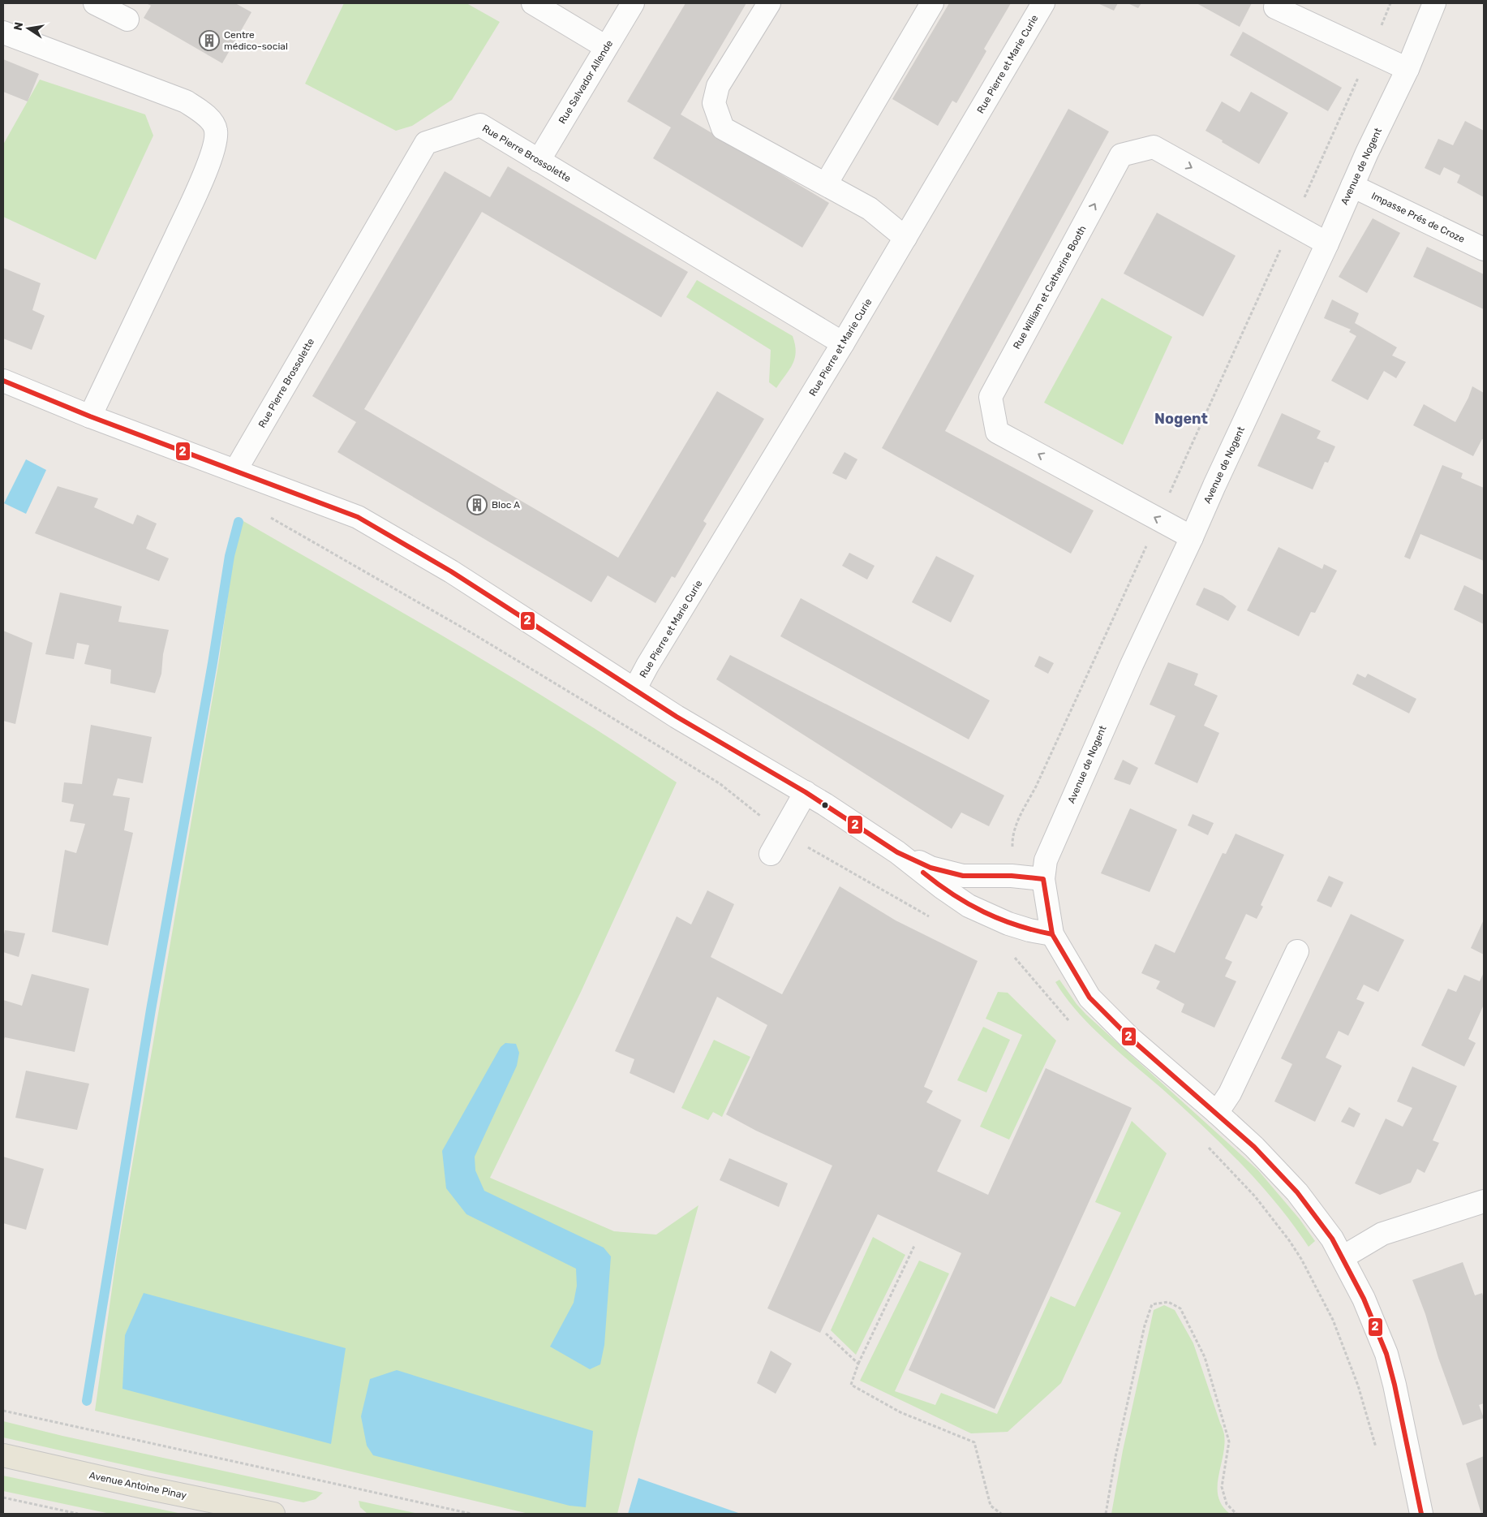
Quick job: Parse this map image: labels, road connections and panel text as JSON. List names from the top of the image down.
{
  "streets": {
    "main road": ["Avenue Antoine Pinay"],
    "street": [
      "Rue Pierre et Marie Curie",
      "Rue Salvador Allende",
      "Rue Pierre Brossolette",
      "Avenue de Nogent",
      "Impasse Prés de Croze",
      "Rue William et Catherine Booth"
    ]
  },
  "crossings": [
    ["Rue Pierre et Marie Curie", "Rue Pierre Brossolette"],
    ["Rue Salvador Allende", "Rue Pierre Brossolette"],
    ["Avenue de Nogent", "Impasse Prés de Croze"],
    ["Avenue de Nogent", "Rue William et Catherine Booth"]
  ],
  "districts": ["Nogent"],
  "places": {
    "building": ["Centre médico-social", "Bloc A"]
  },
  "lines": ["transit line 2"],
  "north": "left"
}
